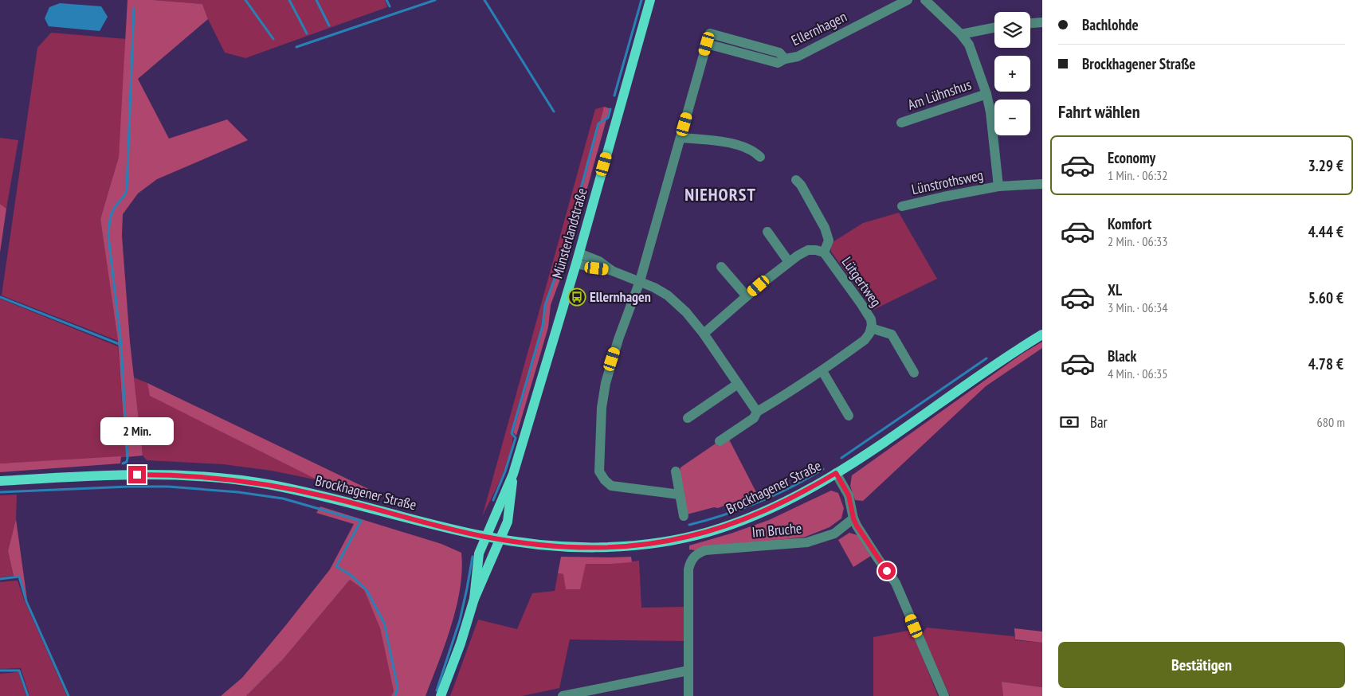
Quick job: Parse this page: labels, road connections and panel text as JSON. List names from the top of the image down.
{
  "streets": {
    "main road": ["Münsterlandstraße", "Brockhagener Straße"],
    "street": [
      "Ellernhagen",
      "Am Lühnshus",
      "Lünstrothsweg",
      "Lütgertweg",
      "Im Bruche"
    ]
  },
  "crossings": [
    ["Am Lühnshus", "Lünstrothsweg"],
    ["Münsterlandstraße", "Brockhagener Straße"]
  ],
  "districts": ["NIEHORST"],
  "places": {
    "bus stop": ["Ellernhagen"]
  },
  "page": {
    "banner": ["Bachlohde", "Brockhagener Straße"],
    "map_buttons": ["+", "−"],
    "heading": "Fahrt wählen",
    "list": [
      {
        "name": "Economy",
        "note": "1 Min. · 06:32",
        "value": "3.29 €"
      },
      {
        "name": "Komfort",
        "note": "2 Min. · 06:33",
        "value": "4.44 €"
      },
      {
        "name": "XL",
        "note": "3 Min. · 06:34",
        "value": "5.60 €"
      },
      {
        "name": "Black",
        "note": "4 Min. · 06:35",
        "value": "4.78 €"
      }
    ],
    "pay": ["Bar", "680 m"],
    "bubble": "2 Min.",
    "buttons": "Bestätigen"
  }
}
